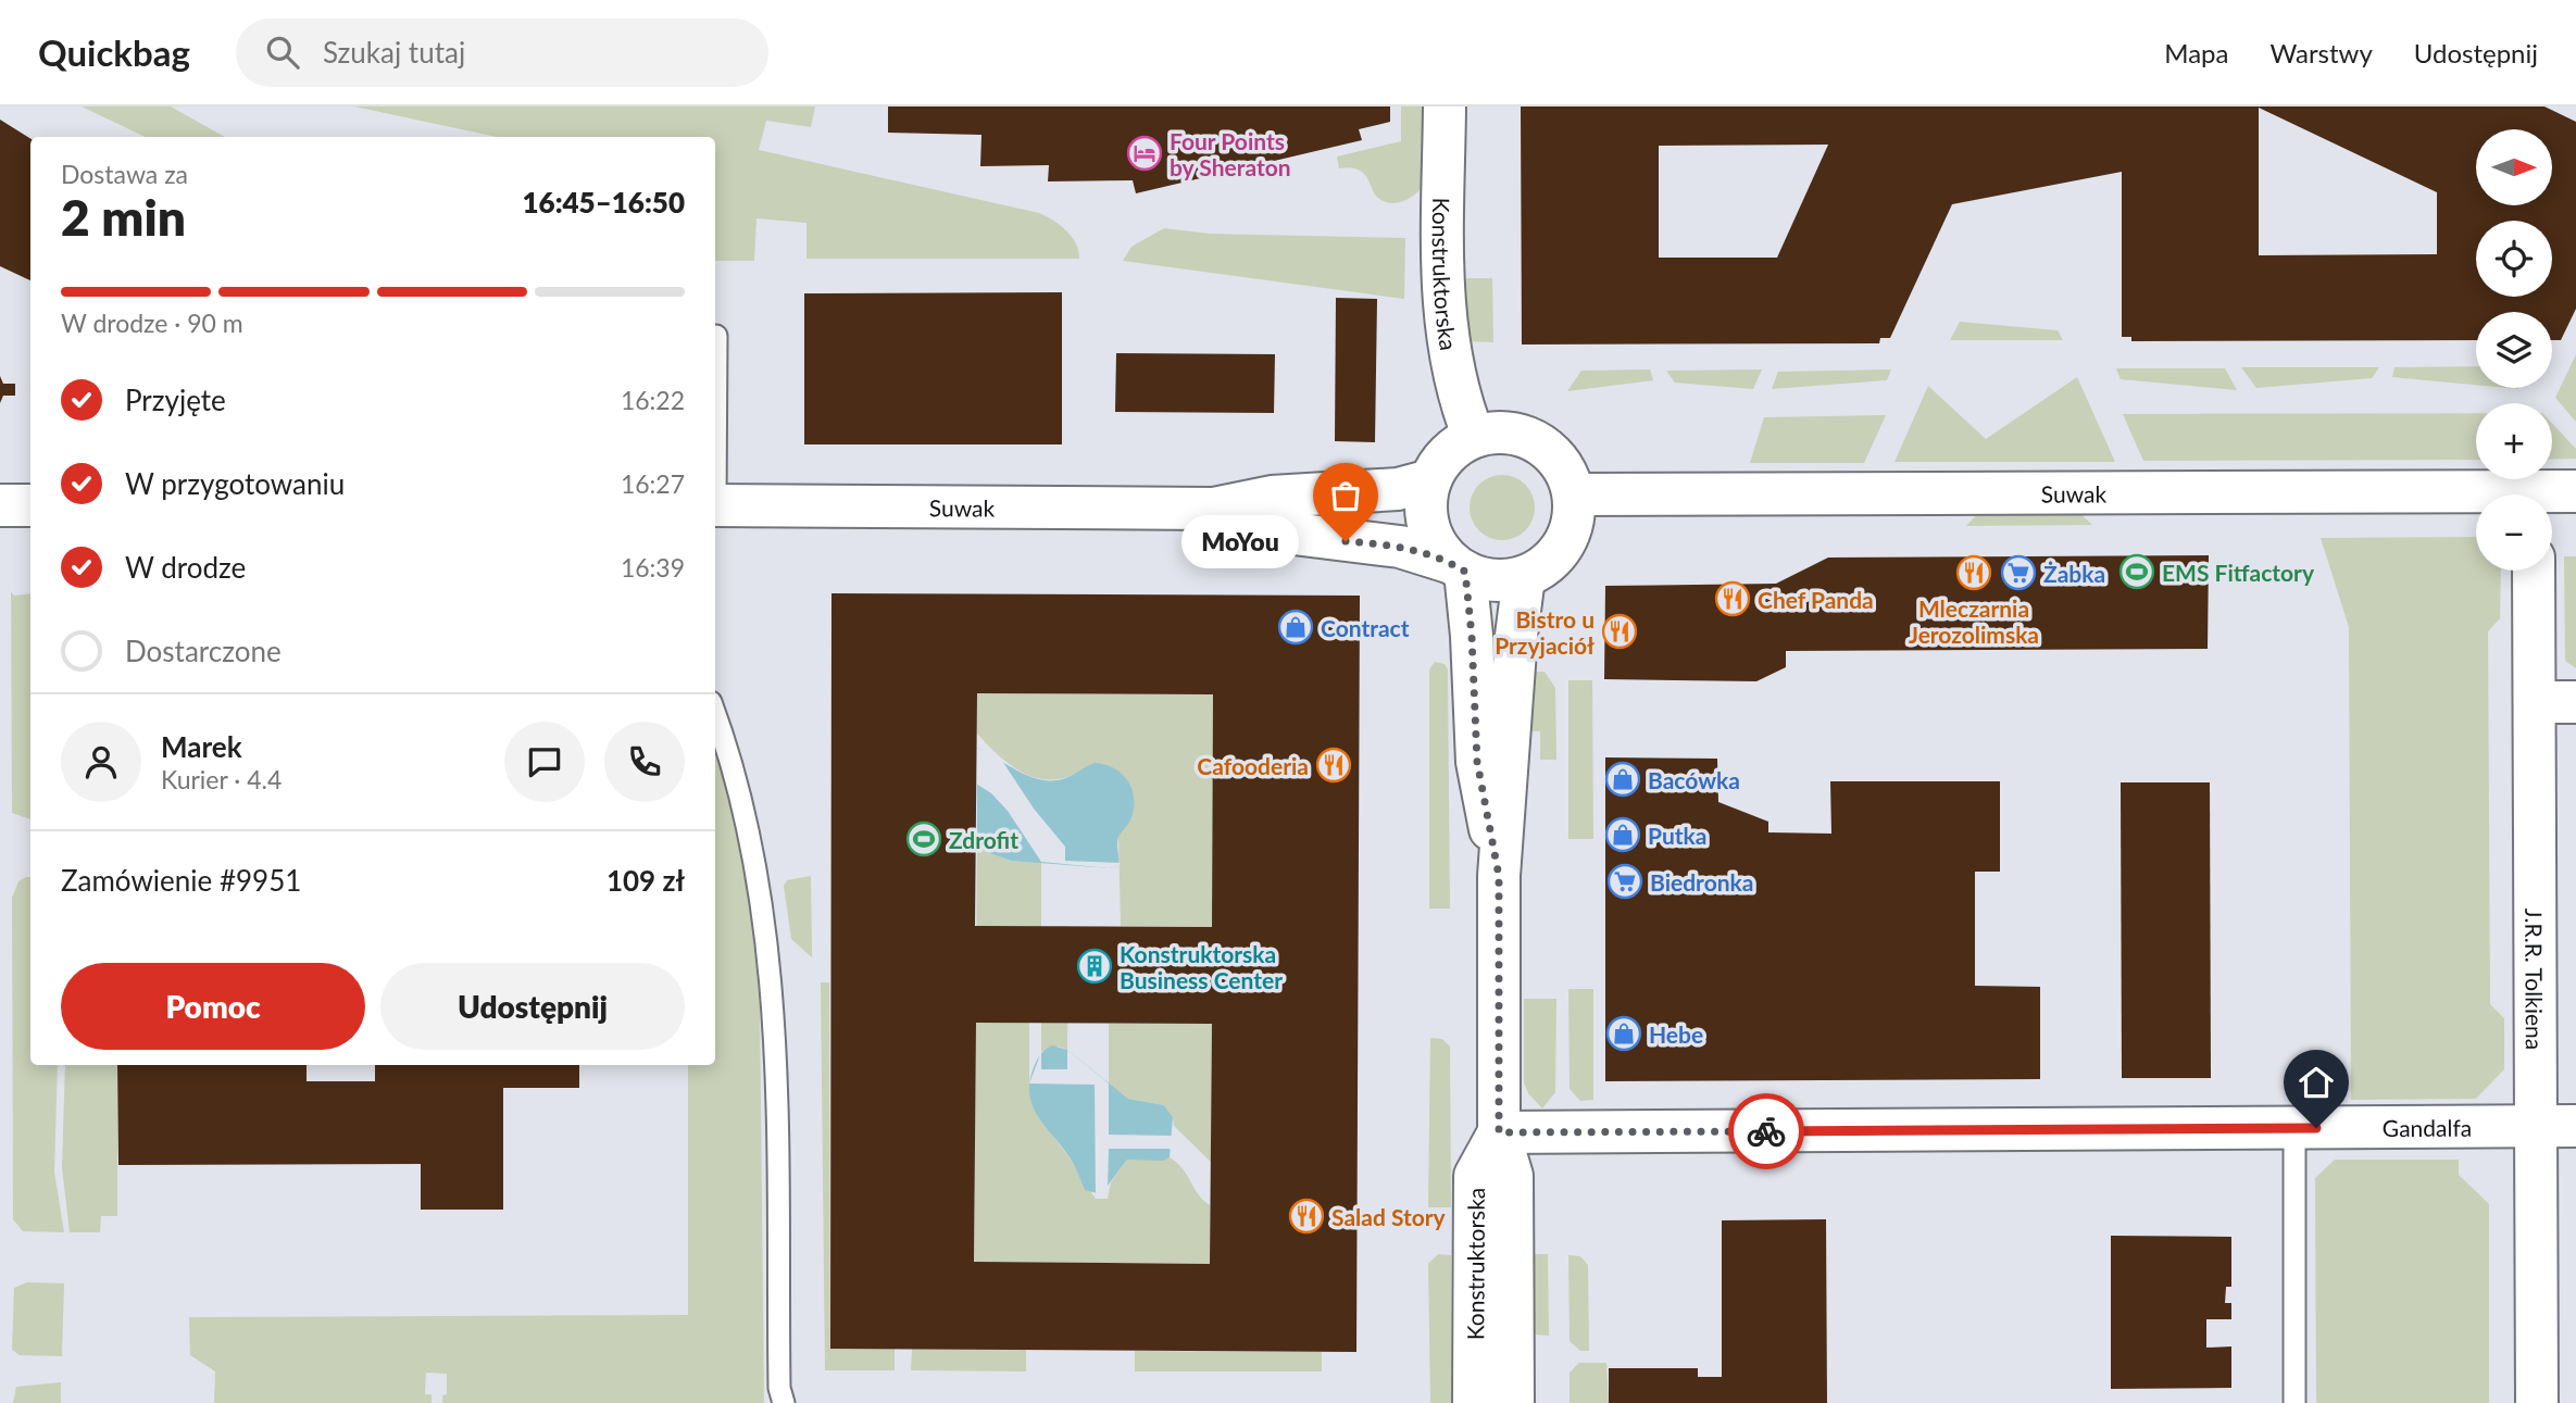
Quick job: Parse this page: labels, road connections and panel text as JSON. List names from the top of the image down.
{
  "streets": {
    "street": [
      "Konstruktorska",
      "Suwak",
      "J.R.R. Tolkiena",
      "Gandalfa"
    ]
  },
  "crossings": [
    ["Konstruktorska", "Suwak"],
    ["Konstruktorska", "Gandalfa"],
    ["J.R.R. Tolkiena", "Gandalfa"]
  ],
  "places": {
    "hotel": ["Four Points by Sheraton"],
    "other": ["MoYou"],
    "sports": ["EMS Fitfactory", "Zdrofit"],
    "restaurant": [
      "Mleczarnia Jerozolimska",
      "Chef Panda",
      "Bistro u Przyjaciół",
      "Cafooderia",
      "Salad Story"
    ],
    "supermarket": ["Żabka", "Biedronka"],
    "shop": [
      "Contract",
      "Bacówka",
      "Putka",
      "Hebe"
    ],
    "building": ["Konstruktorska Business Center"]
  },
  "north": "right",
  "page": {
    "header": "Quickbag",
    "search": "Szukaj tutaj",
    "nav": ["Mapa", "Warstwy", "Udostępnij"],
    "map_buttons": ["+", "−"],
    "heading": ["2 min", "Dostawa za", "16:45–16:50"],
    "panel": [
      "Marek",
      "Kurier · 4.4",
      "Zamówienie #9951",
      "109 zł"
    ],
    "bar": "W drodze · 90 m",
    "list": [
      ["Przyjęte", "16:22"],
      ["W przygotowaniu", "16:27"],
      ["W drodze", "16:39"],
      "Dostarczone"
    ],
    "bubble": "MoYou",
    "buttons": ["Pomoc", "Udostępnij"]
  }
}
